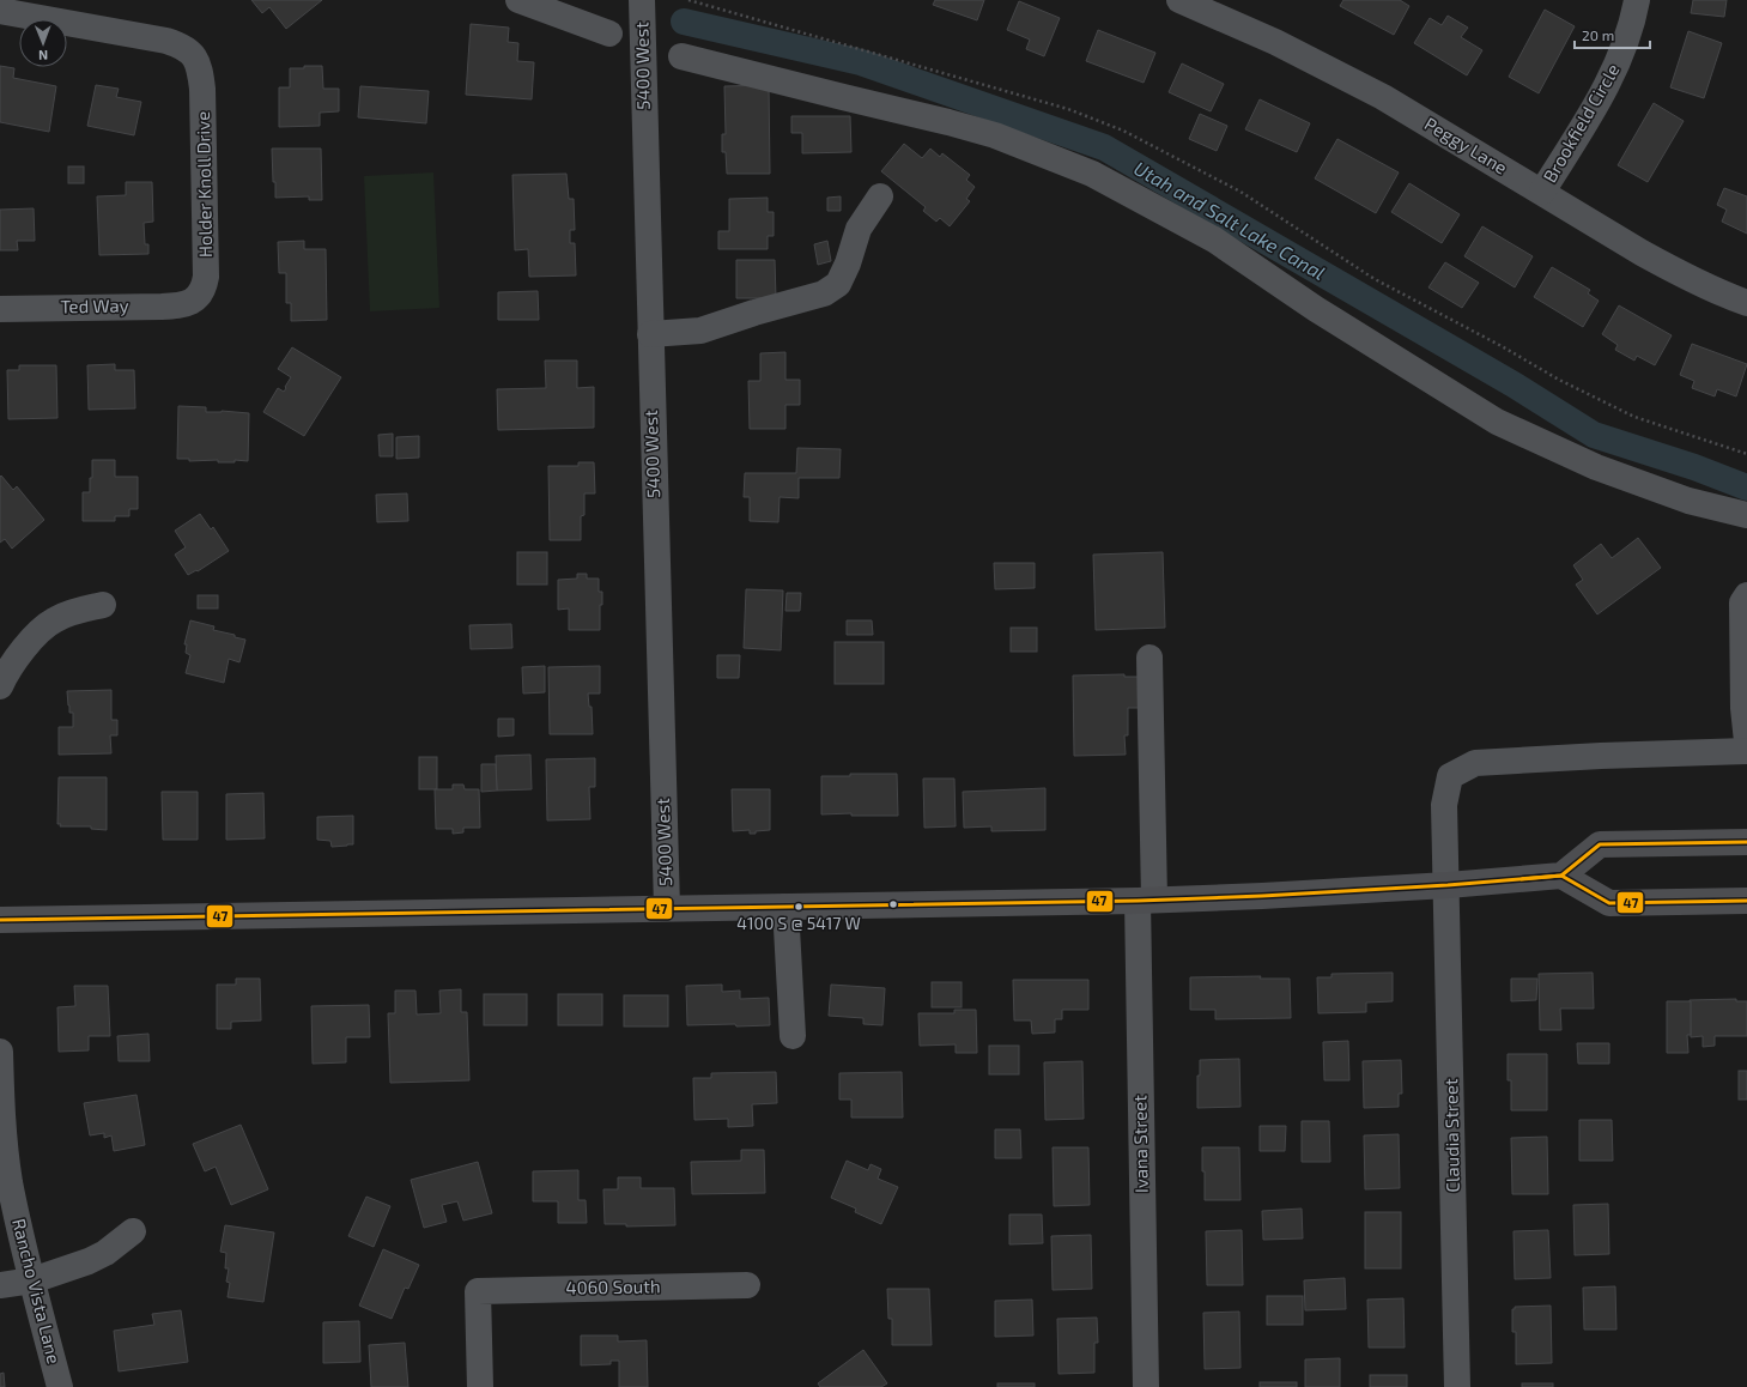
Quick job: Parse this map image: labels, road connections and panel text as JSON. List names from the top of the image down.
{
  "streets": {
    "street": [
      "5400 West",
      "Brookfield Circle",
      "Peggy Lane",
      "Holder Knoll Drive",
      "Ted Way",
      "Claudia Street",
      "Ivana Street",
      "4060 South",
      "Rancho Vista Lane"
    ]
  },
  "crossings": [
    ["Brookfield Circle", "Peggy Lane"],
    ["Holder Knoll Drive", "Ted Way"]
  ],
  "water": ["Utah and Salt Lake Canal"],
  "places": ["4100 S @ 5417 W"],
  "lines": ["transit line 47"],
  "scale_bar": "20 m",
  "north": "bottom"
}
